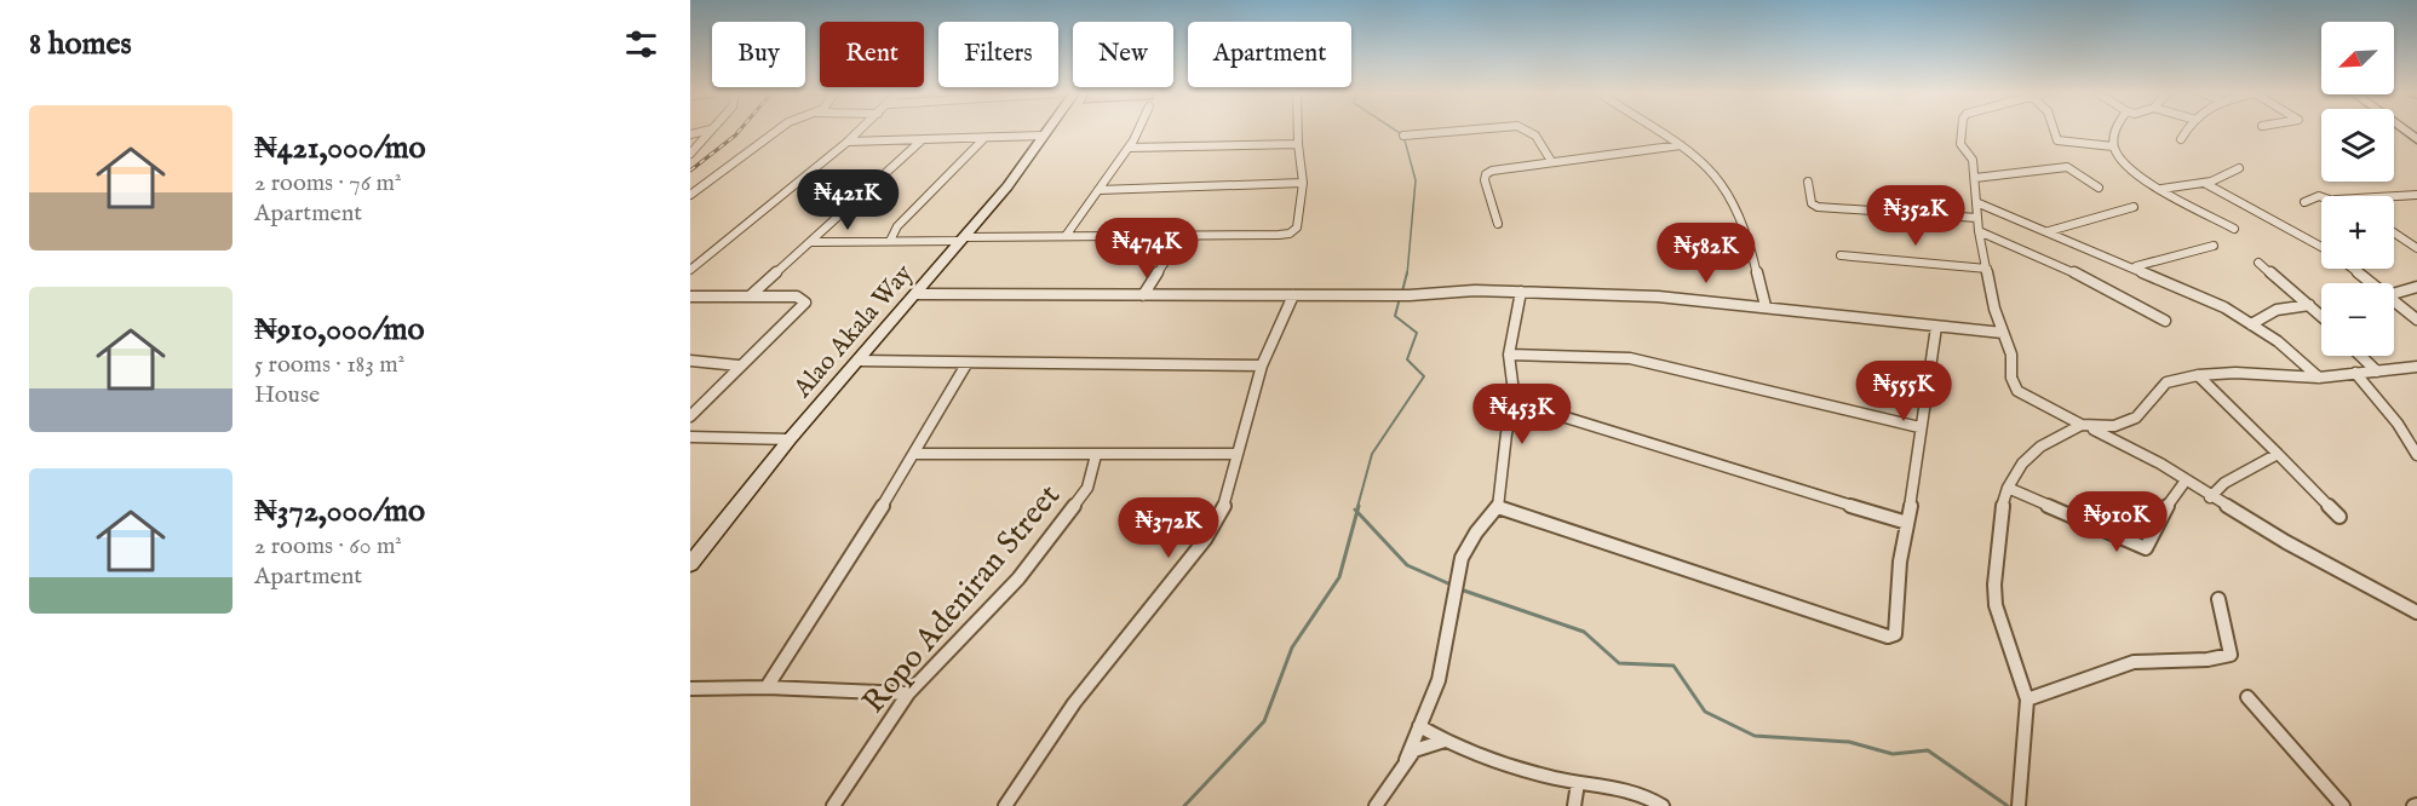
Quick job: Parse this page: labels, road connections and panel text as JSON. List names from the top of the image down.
{
  "streets": {
    "street": ["Alao Akala Way", "Ropo Adeniran Street"]
  },
  "north": "bottom left",
  "page": {
    "heading": "8 homes",
    "map_buttons": ["+", "−"],
    "chip": [
      "Buy",
      "Rent",
      "Filters",
      "New",
      "Apartment"
    ],
    "list": [
      {
        "name": "₦421,000/mo",
        "note": "2 rooms · 76 m² · Apartment"
      },
      {
        "name": "₦910,000/mo",
        "note": "5 rooms · 183 m² · House"
      },
      {
        "name": "₦372,000/mo",
        "note": "2 rooms · 60 m² · Apartment"
      }
    ],
    "price": [
      "₦421K",
      "₦352K",
      "₦474K",
      "₦582K",
      "₦555K",
      "₦453K",
      "₦910K",
      "₦372K"
    ]
  }
}
